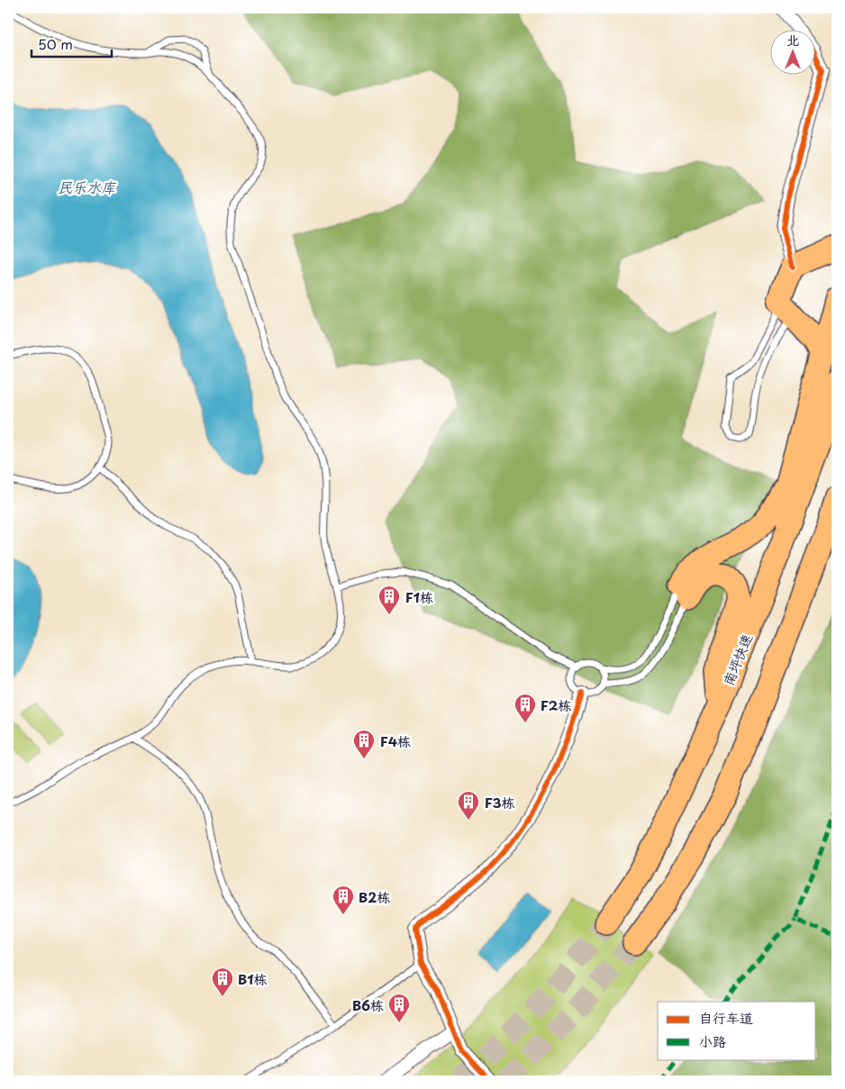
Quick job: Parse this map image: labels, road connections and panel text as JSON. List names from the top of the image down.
{
  "streets": {
    "highway": ["南坪快速"]
  },
  "water": ["民乐水库"],
  "places": {
    "building": [
      "F1栋",
      "F2栋",
      "F4栋",
      "F3栋",
      "B2栋",
      "B1栋",
      "B6栋"
    ]
  },
  "legend": ["自行车道", "小路"],
  "scale_bar": "50 m",
  "north": "top"
}
